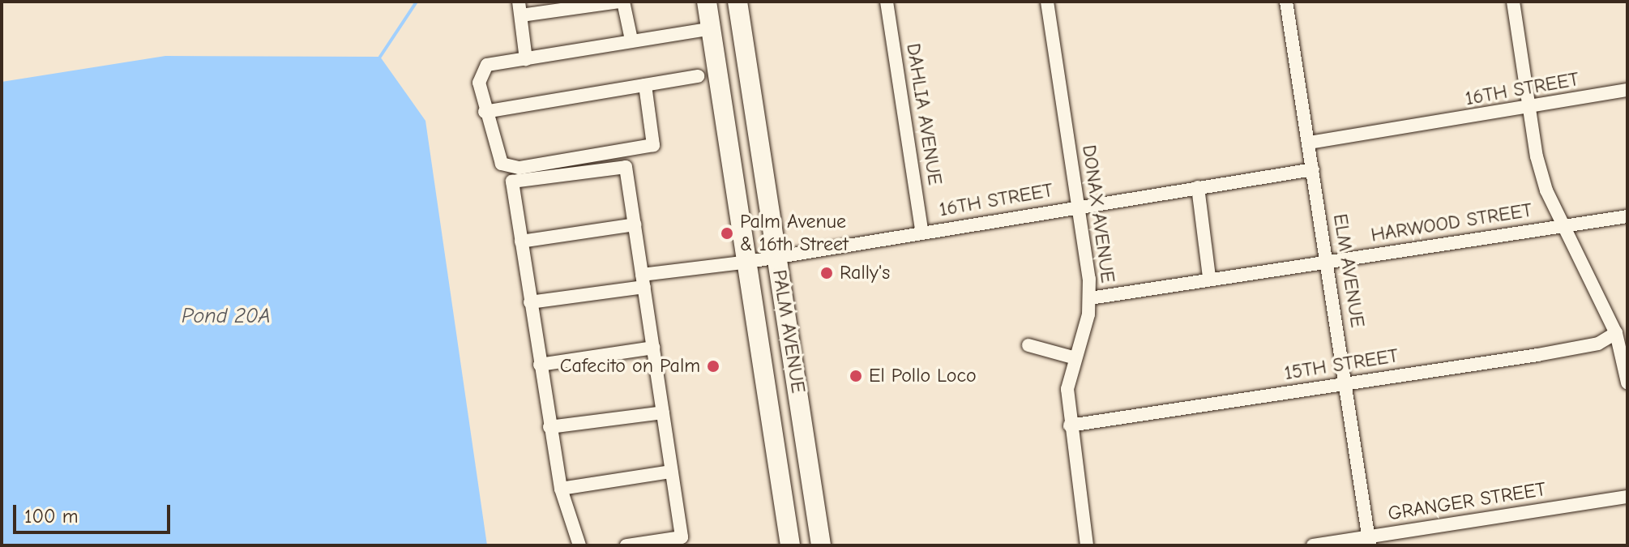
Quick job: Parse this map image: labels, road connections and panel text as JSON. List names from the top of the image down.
{
  "streets": {
    "highway": ["PALM AVENUE"],
    "street": [
      "16TH STREET",
      "DAHLIA AVENUE",
      "DONAX AVENUE",
      "HARWOOD STREET",
      "ELM AVENUE",
      "15TH STREET",
      "GRANGER STREET"
    ]
  },
  "crossings": [
    ["16TH STREET", "DAHLIA AVENUE"],
    ["16TH STREET", "DONAX AVENUE"],
    ["16TH STREET", "ELM AVENUE"],
    ["16TH STREET", "PALM AVENUE"],
    ["DONAX AVENUE", "HARWOOD STREET"],
    ["DONAX AVENUE", "15TH STREET"],
    ["HARWOOD STREET", "ELM AVENUE"],
    ["ELM AVENUE", "15TH STREET"],
    ["ELM AVENUE", "GRANGER STREET"]
  ],
  "water": ["Pond 20A"],
  "places": [
    "Palm Avenue & 16th Street",
    "Rally's",
    "Cafecito on Palm",
    "El Pollo Loco"
  ],
  "scale_bar": "100 m"
}
